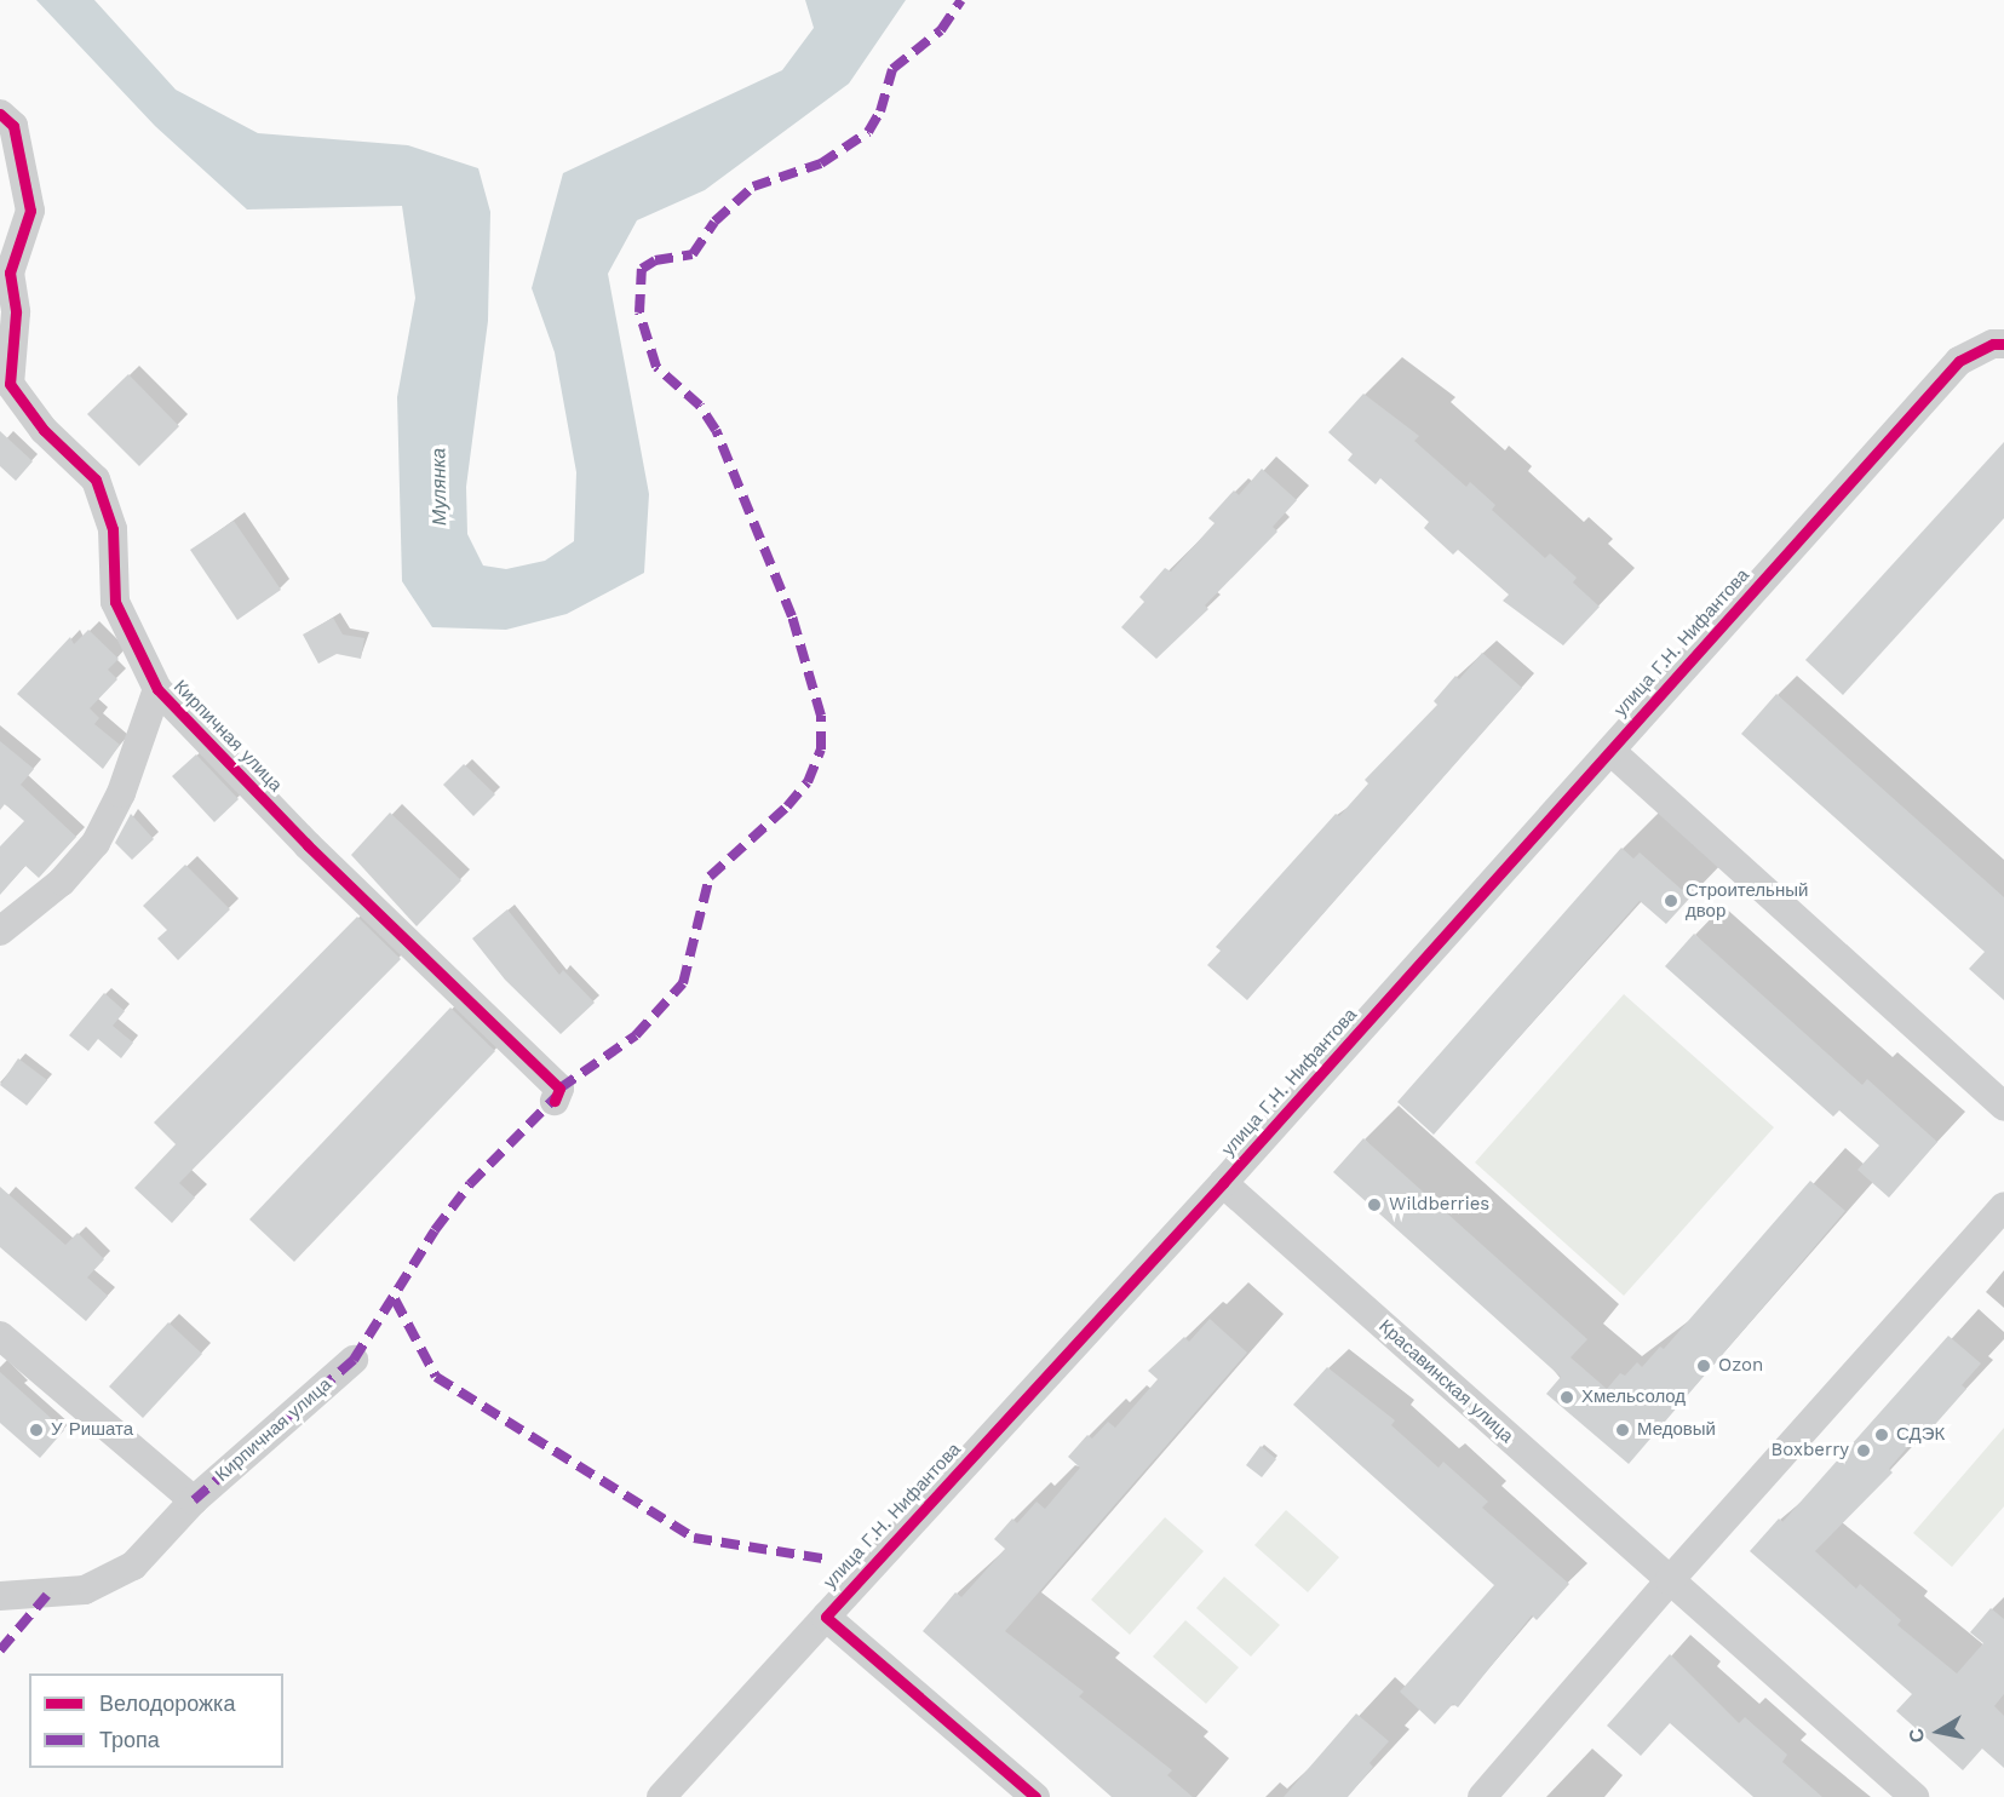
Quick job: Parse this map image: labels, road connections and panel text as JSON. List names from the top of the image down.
{
  "streets": {
    "street": ["улица Г.Н. Нифантова", "Кирпичная улица", "Красавинская улица"]
  },
  "crossings": [
    ["улица Г.Н. Нифантова", "Красавинская улица"]
  ],
  "water": ["Мулянка"],
  "places": [
    "Строительный двор",
    "Wildberries",
    "Ozon",
    "Хмельсолод",
    "У Ришата",
    "Медовый",
    "СДЭК",
    "Boxberry"
  ],
  "legend": ["Велодорожка", "Тропа"],
  "north": "left"
}
